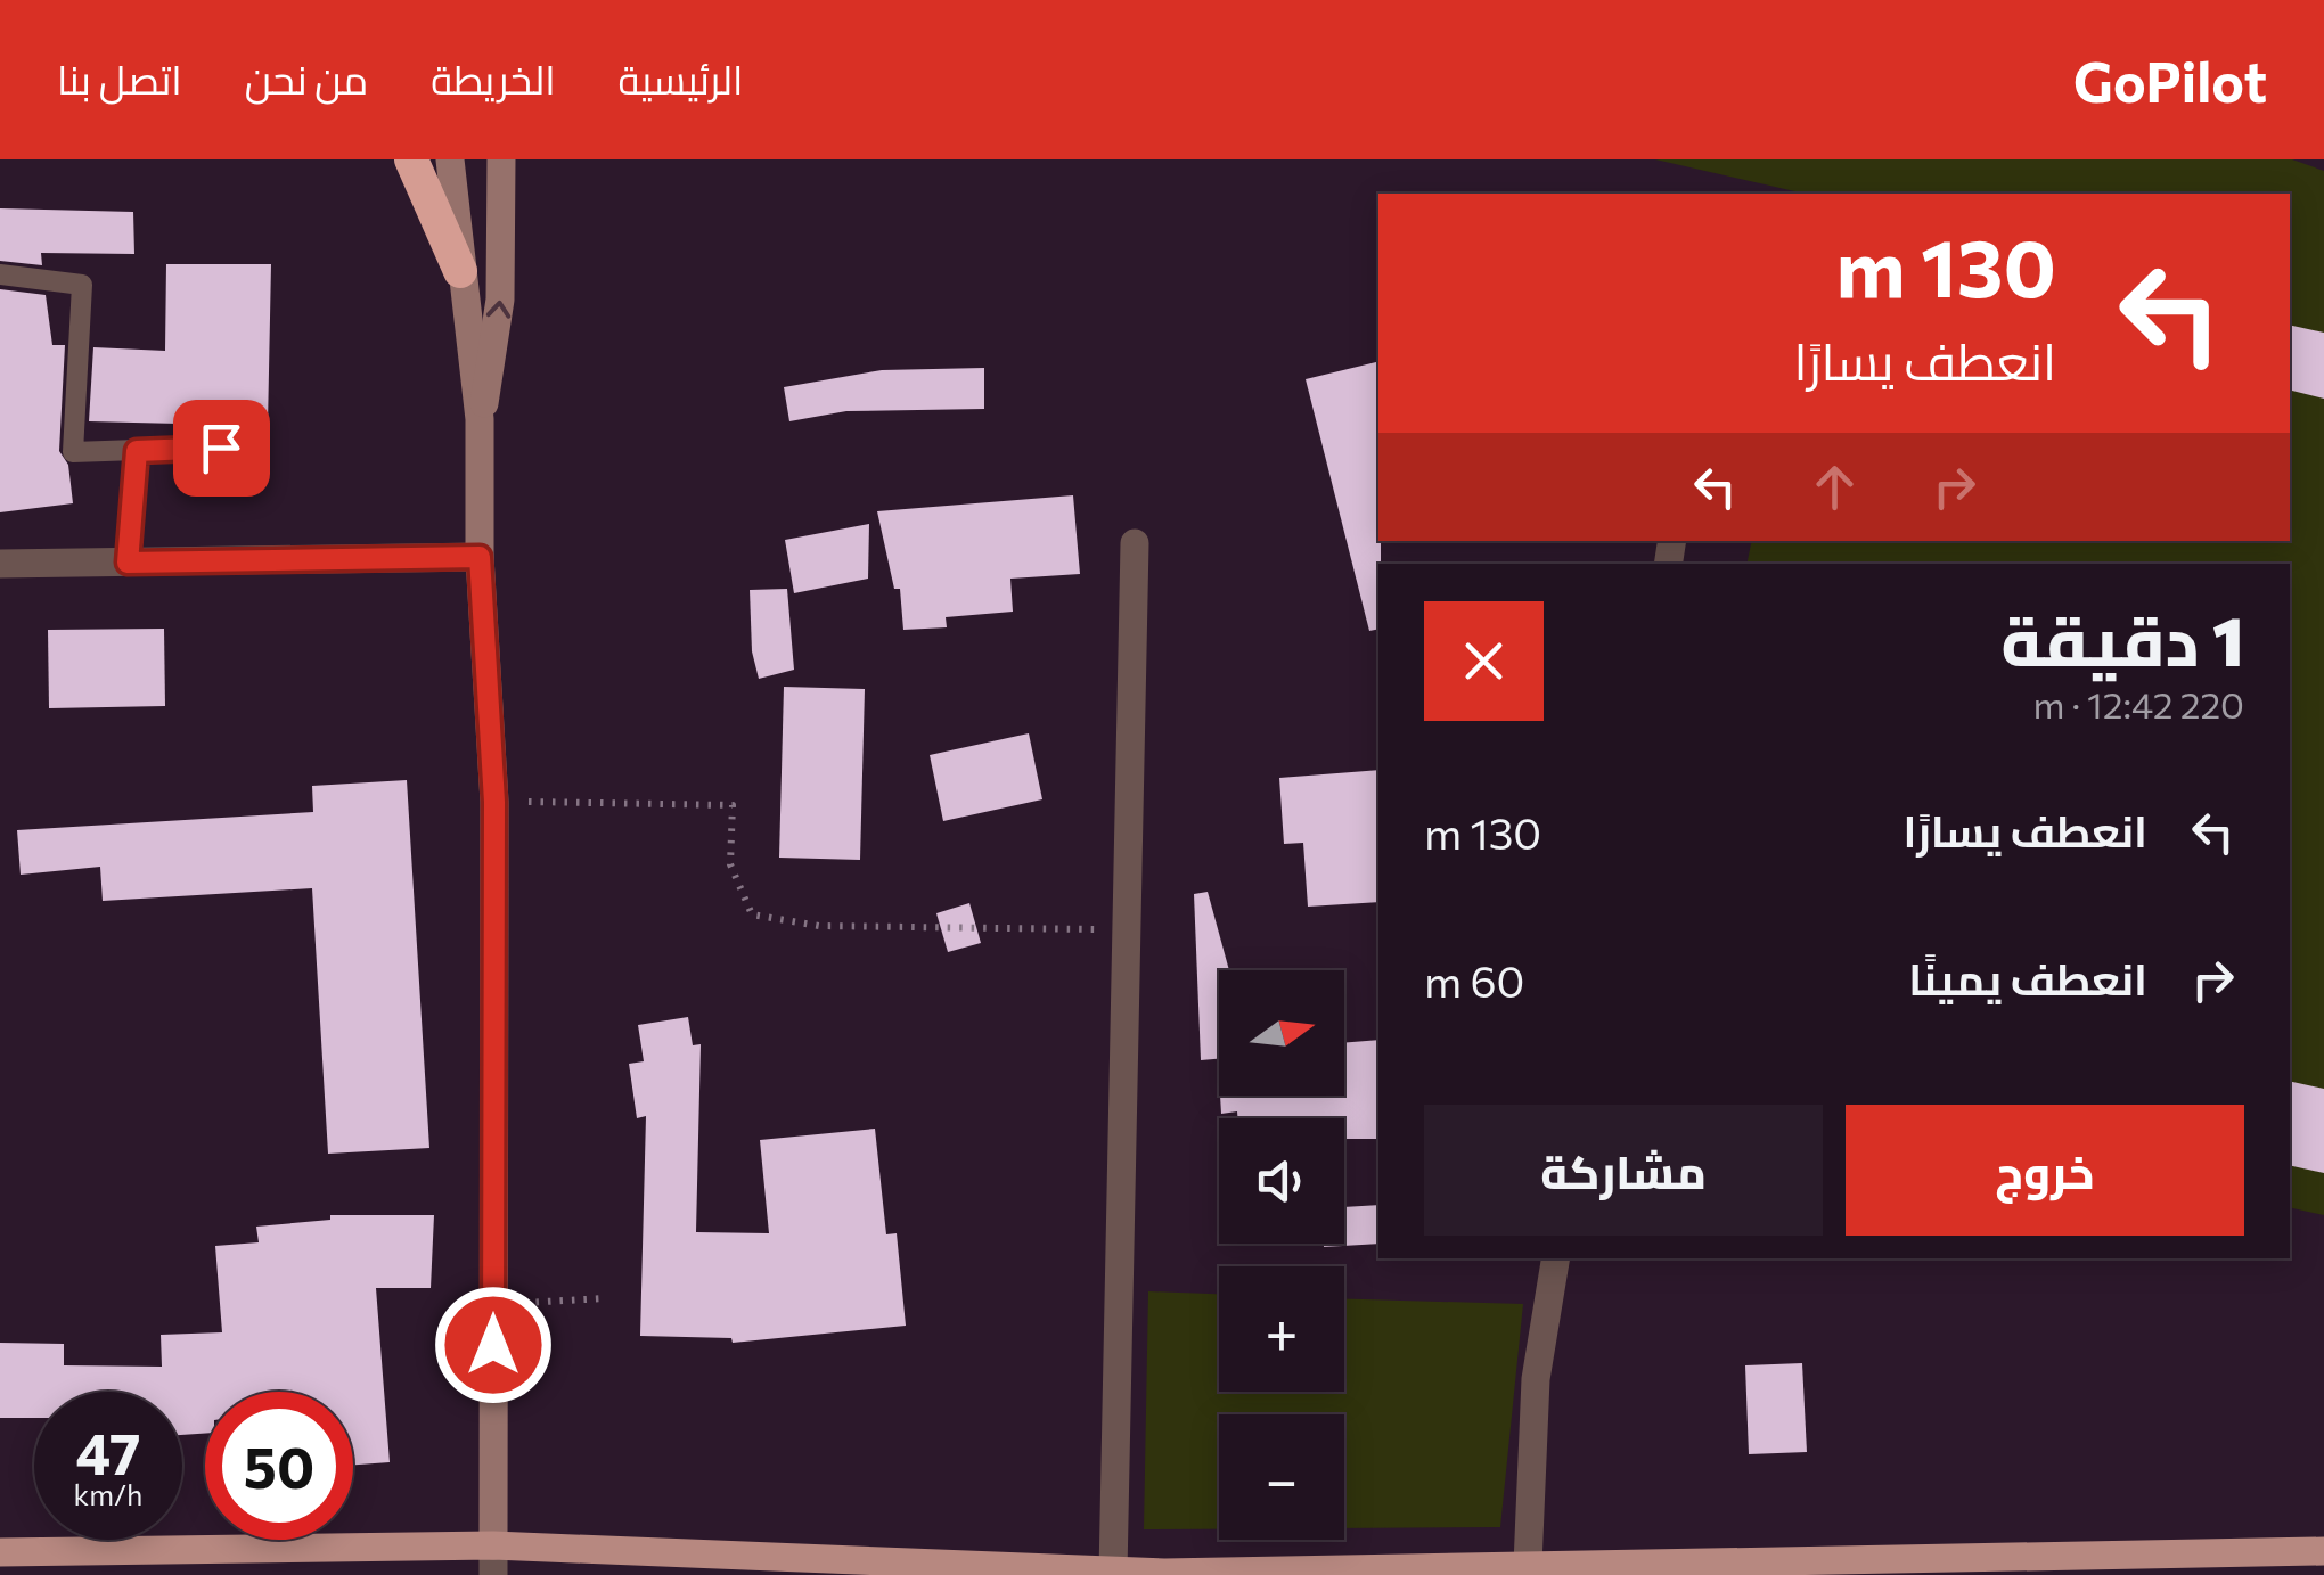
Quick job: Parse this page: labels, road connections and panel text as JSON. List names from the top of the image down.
{
  "north": "right",
  "page": {
    "header": "GoPilot",
    "nav": [
      "الرئيسية",
      "الخريطة",
      "من نحن",
      "اتصل بنا"
    ],
    "turn": ["130 m", "انعطف يسارًا"],
    "heading": ["1 دقيقة", "220 m · 12:42"],
    "list": [
      {
        "name": "انعطف يسارًا",
        "value": "130 m"
      },
      {
        "name": "انعطف يمينًا",
        "value": "60 m"
      }
    ],
    "map_buttons": ["+", "−"],
    "buttons": ["خروج", "مشاركة"],
    "speed": "47 km/h",
    "limit": "50"
  }
}
